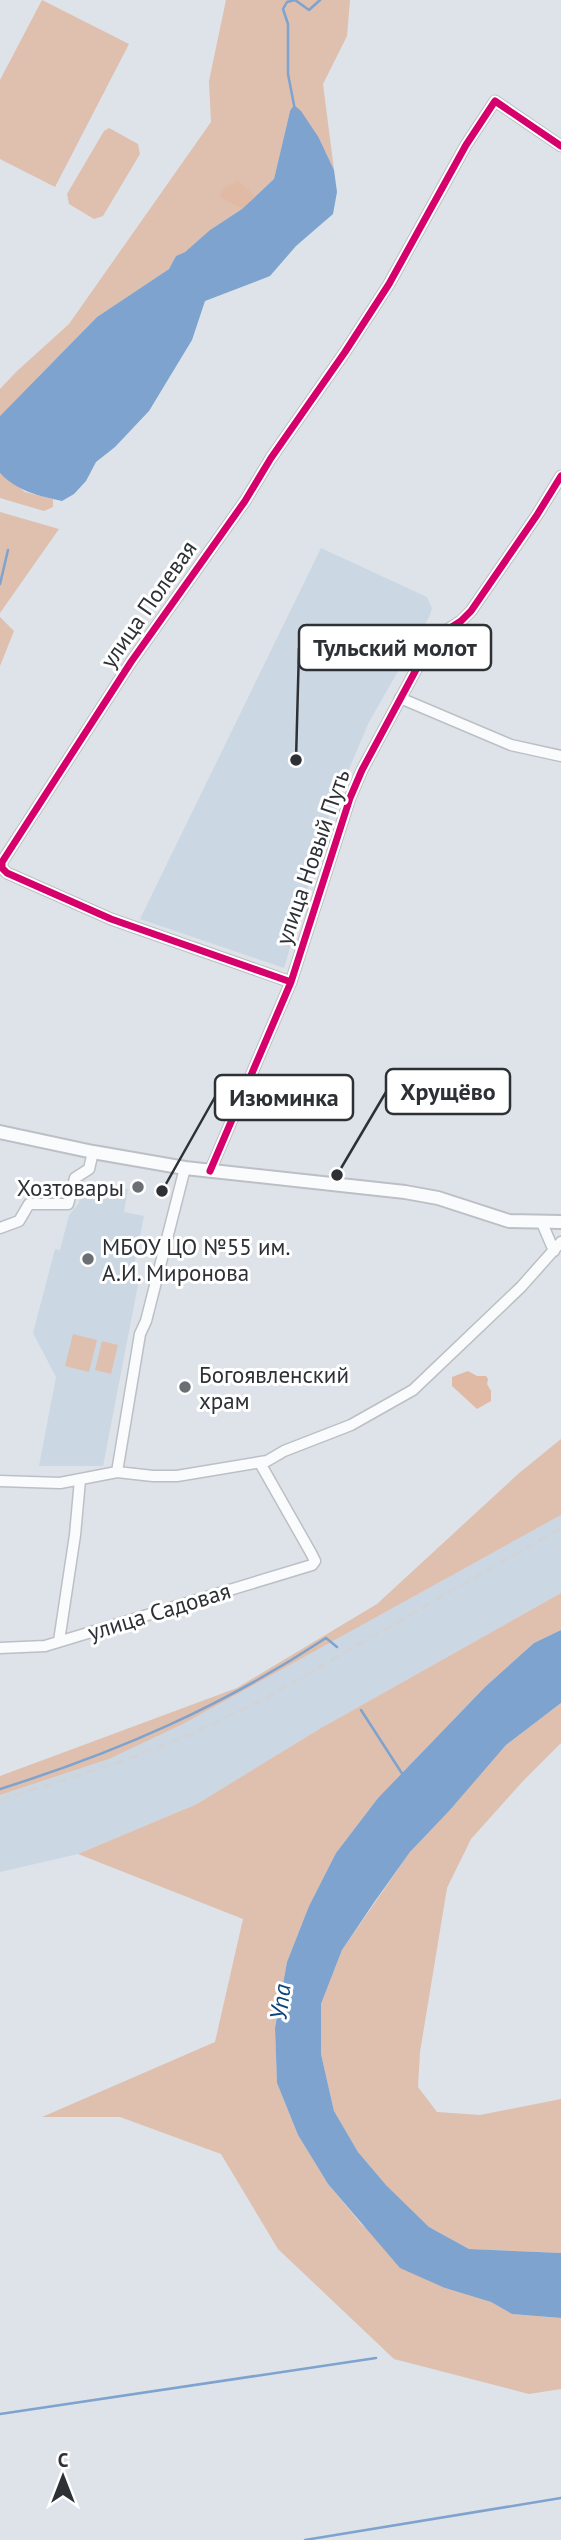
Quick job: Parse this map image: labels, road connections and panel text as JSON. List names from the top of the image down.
{
  "streets": {
    "street": ["улица Полевая", "улица Новый Путь", "улица Садовая"]
  },
  "crossings": [
    ["улица Полевая", "улица Новый Путь"]
  ],
  "water": ["Упа"],
  "places": [
    "Тульский молот",
    "Хрущёво",
    "Хозтовары",
    "Изюминка",
    "МБОУ ЦО №55 им. А.И. Миронова",
    "Богоявленский храм"
  ],
  "north": "top"
}
